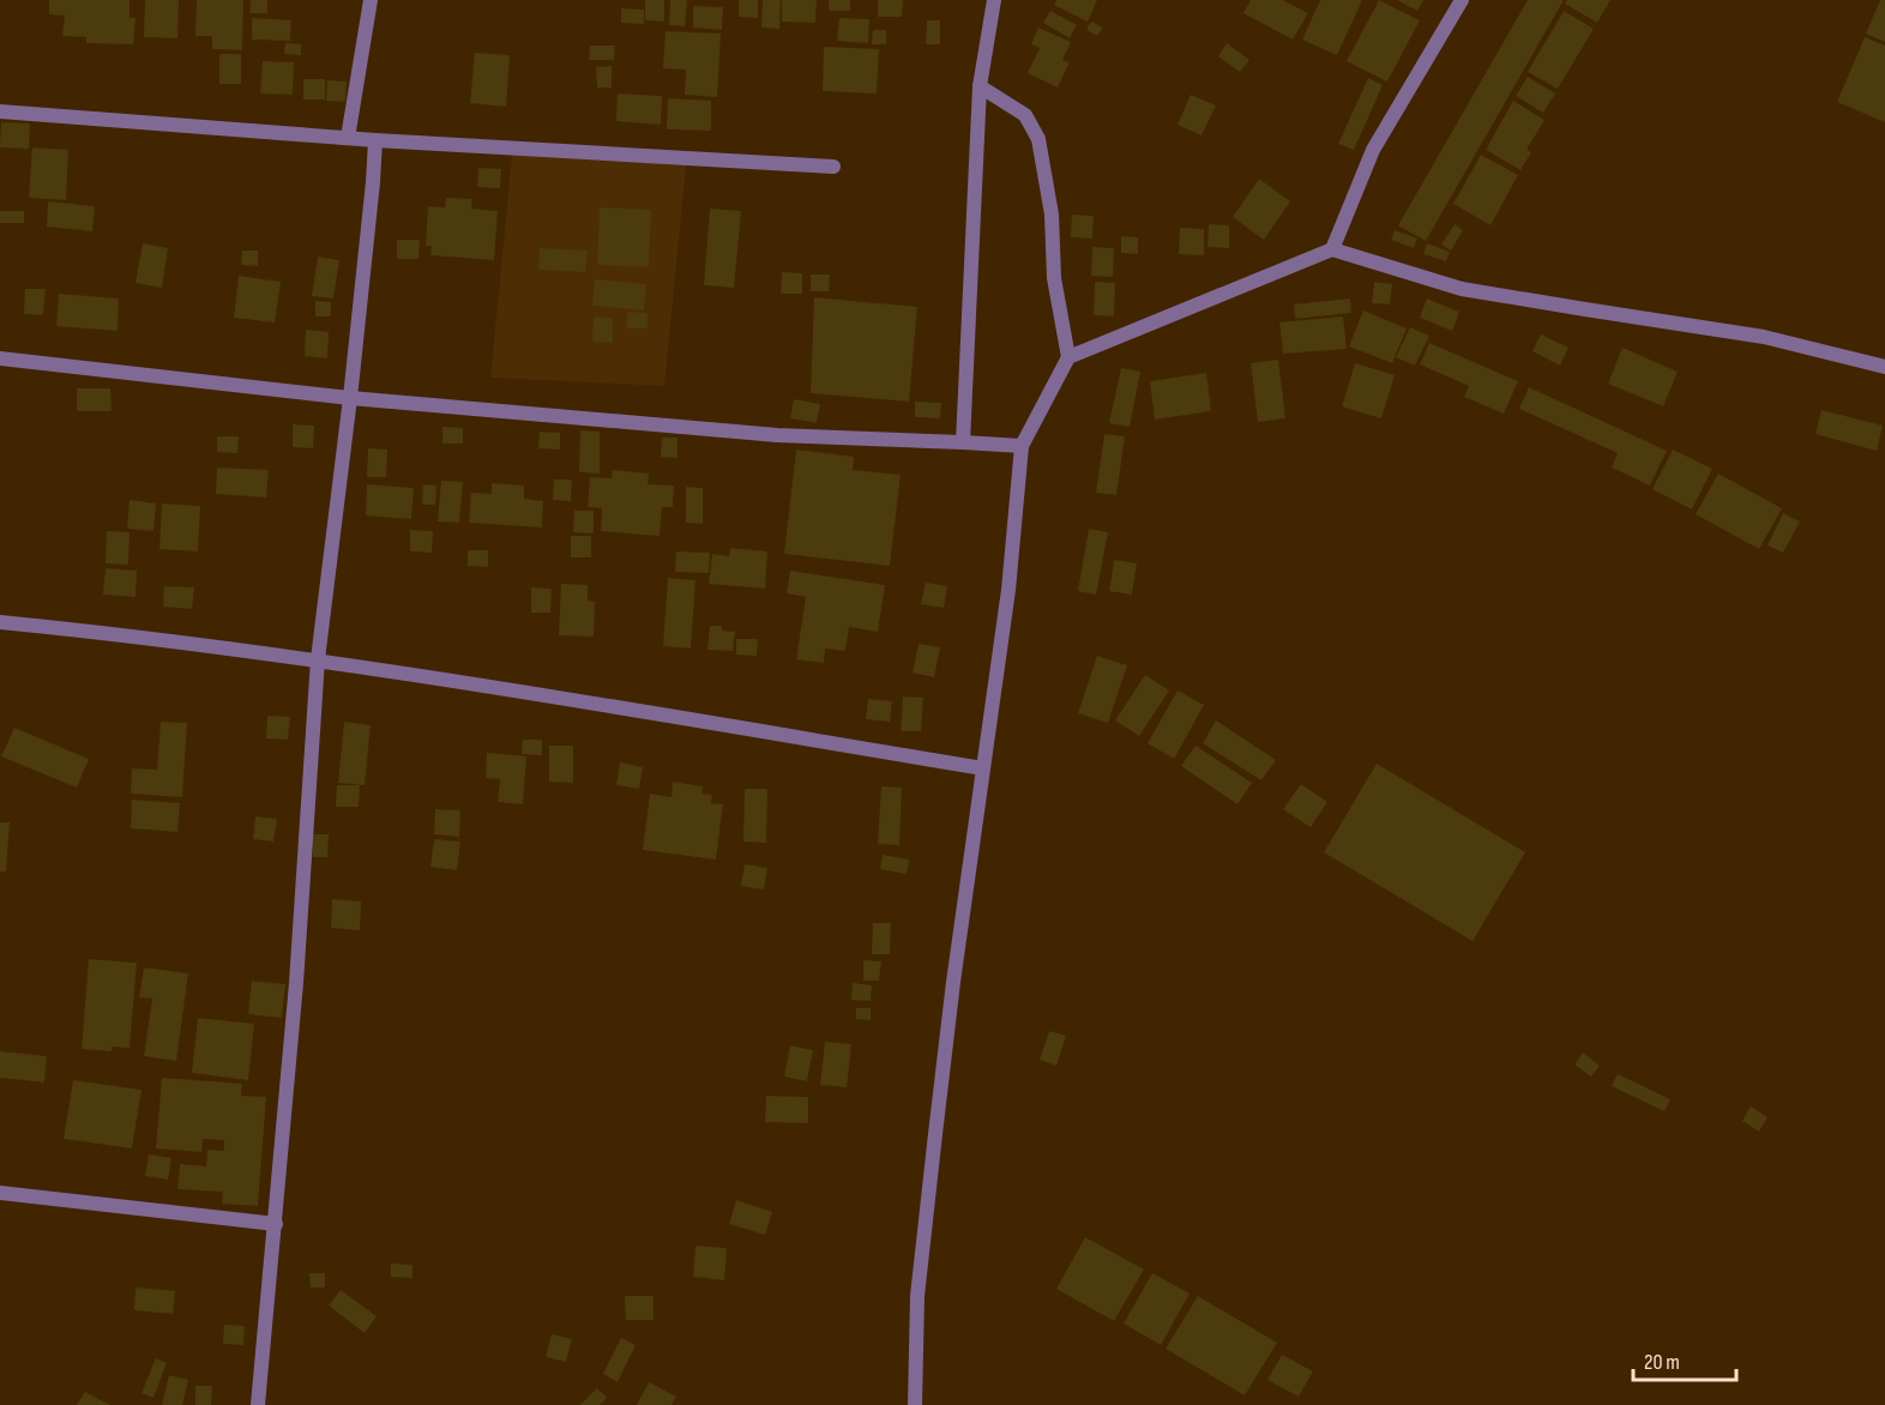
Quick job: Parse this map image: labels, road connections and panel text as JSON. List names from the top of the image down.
{
  "scale_bar": "20 m"
}
